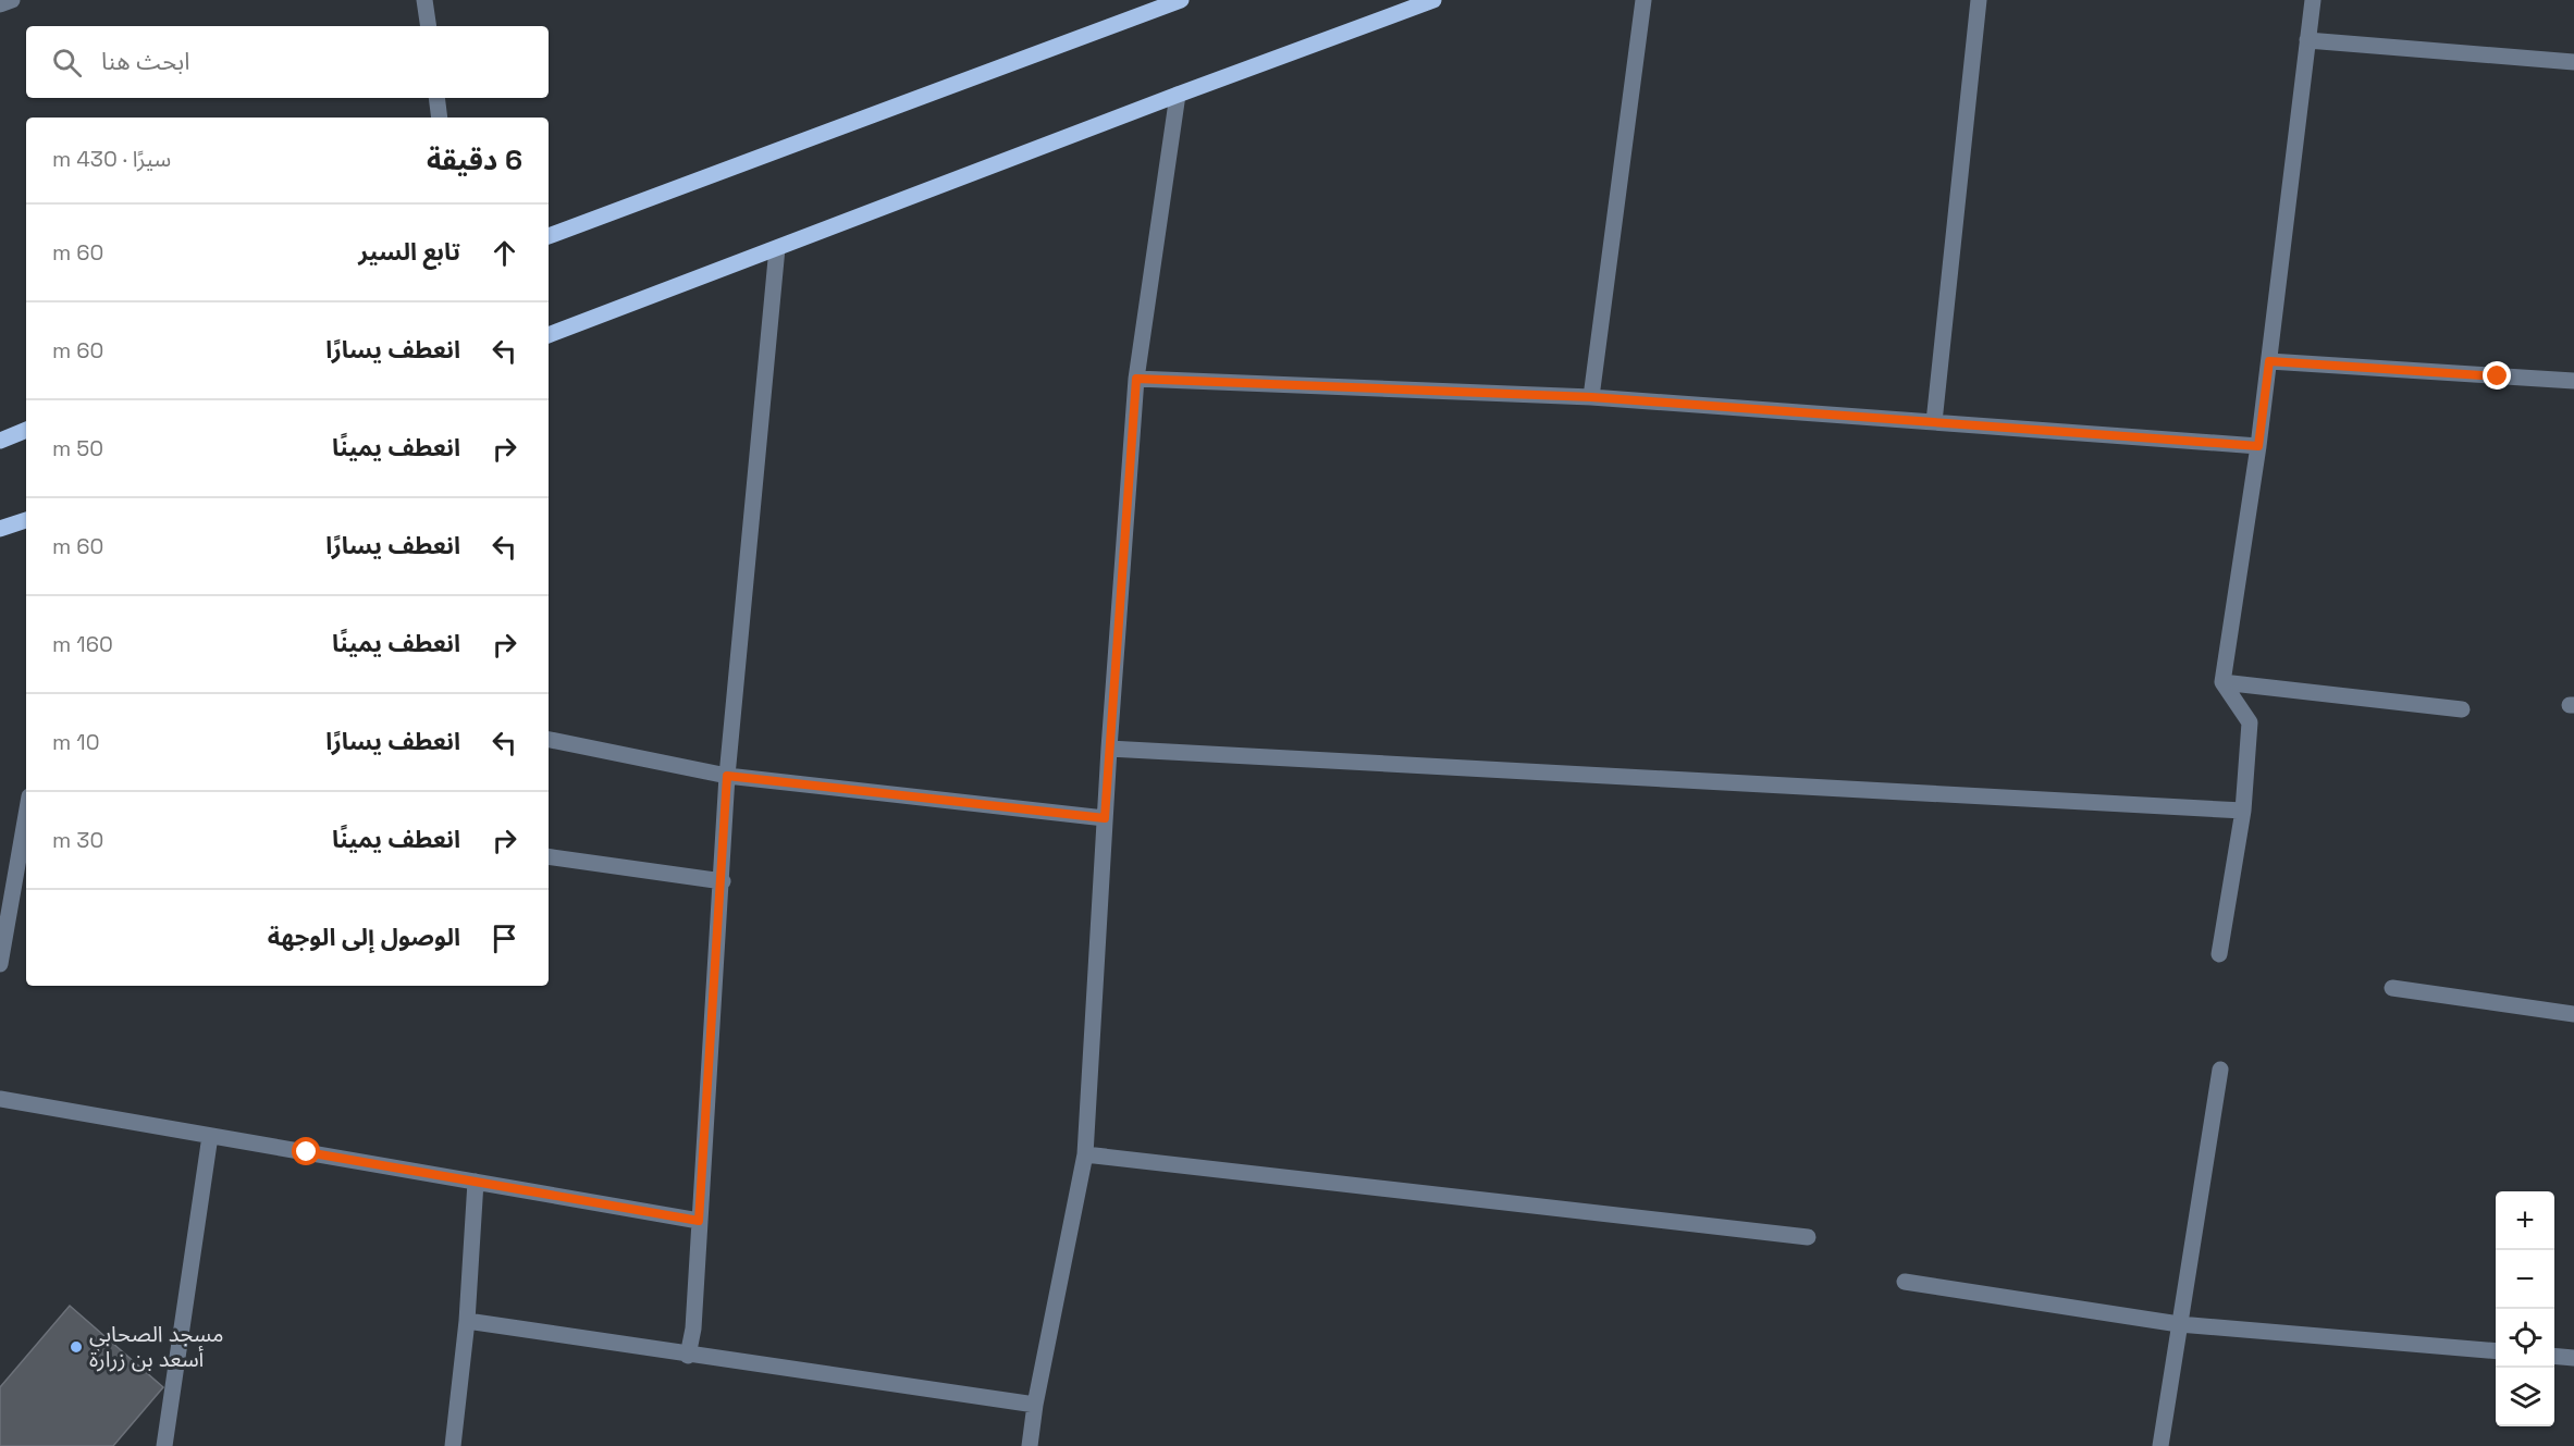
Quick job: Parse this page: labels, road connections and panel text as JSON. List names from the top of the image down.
{
  "places": ["مسجد الصحابي أسعد بن زرارة"],
  "page": {
    "search": "ابحث هنا",
    "heading": ["6 دقيقة", "سيرًا · 430 m"],
    "list": [
      ["تابع السير", "60 m"],
      ["انعطف يسارًا", "60 m"],
      ["انعطف يمينًا", "50 m"],
      ["انعطف يسارًا", "60 m"],
      ["انعطف يمينًا", "160 m"],
      ["انعطف يسارًا", "10 m"],
      ["انعطف يمينًا", "30 m"],
      "الوصول إلى الوجهة"
    ],
    "map_buttons": ["+", "−"]
  }
}
